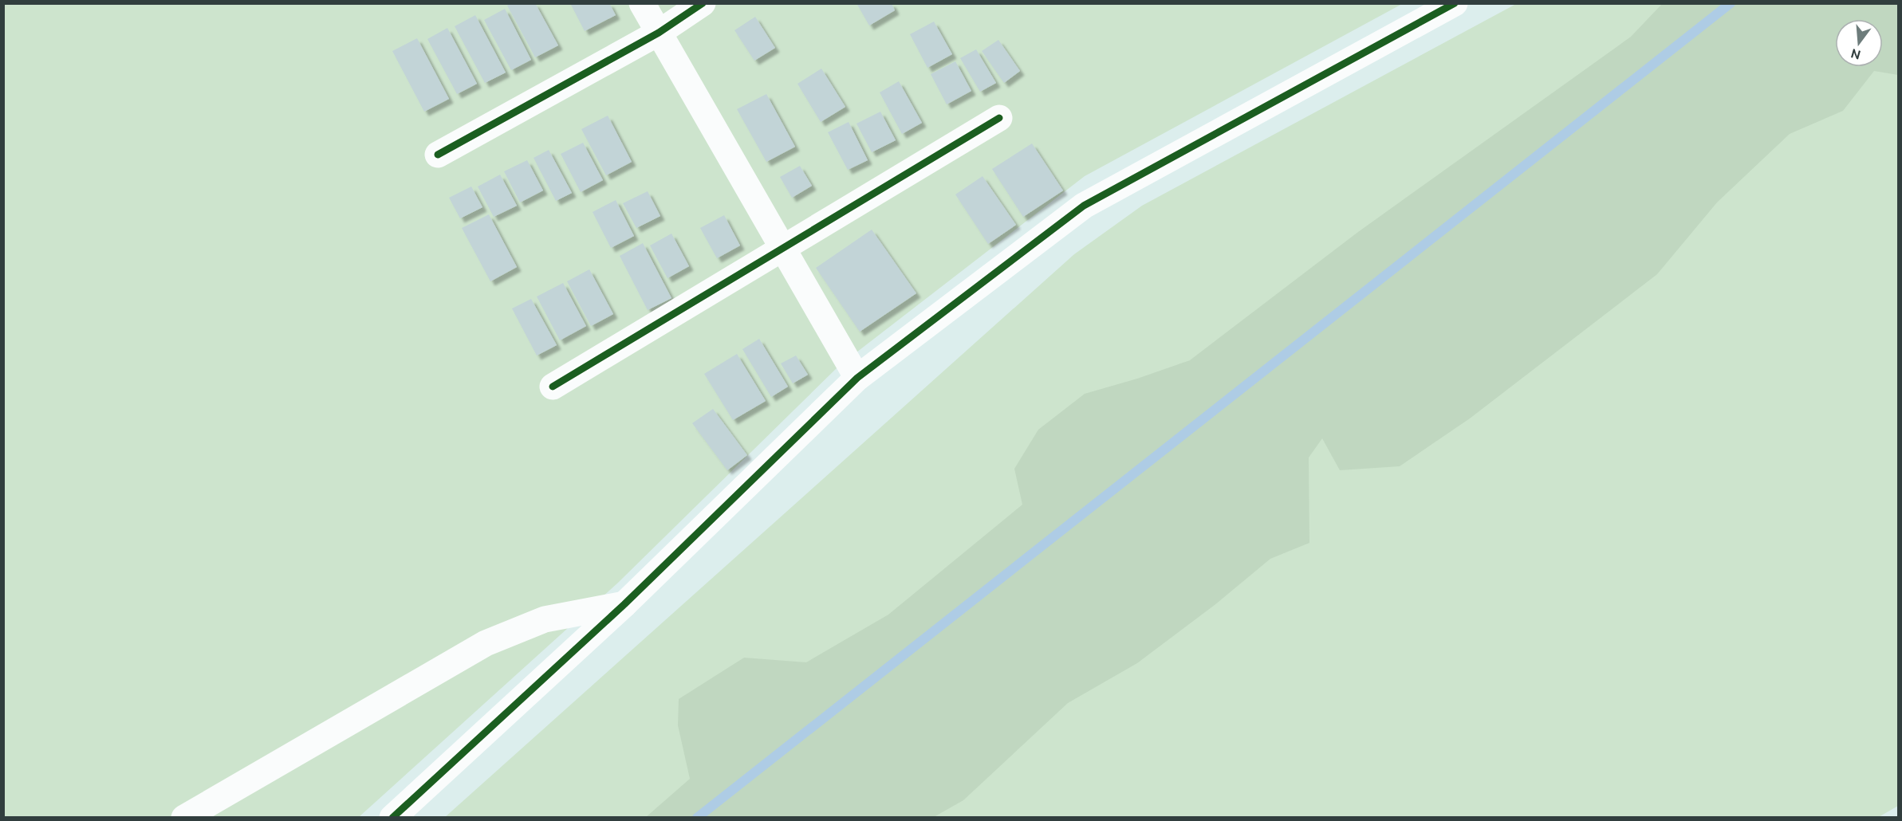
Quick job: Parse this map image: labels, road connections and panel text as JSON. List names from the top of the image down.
{
  "north": "bottom"
}
